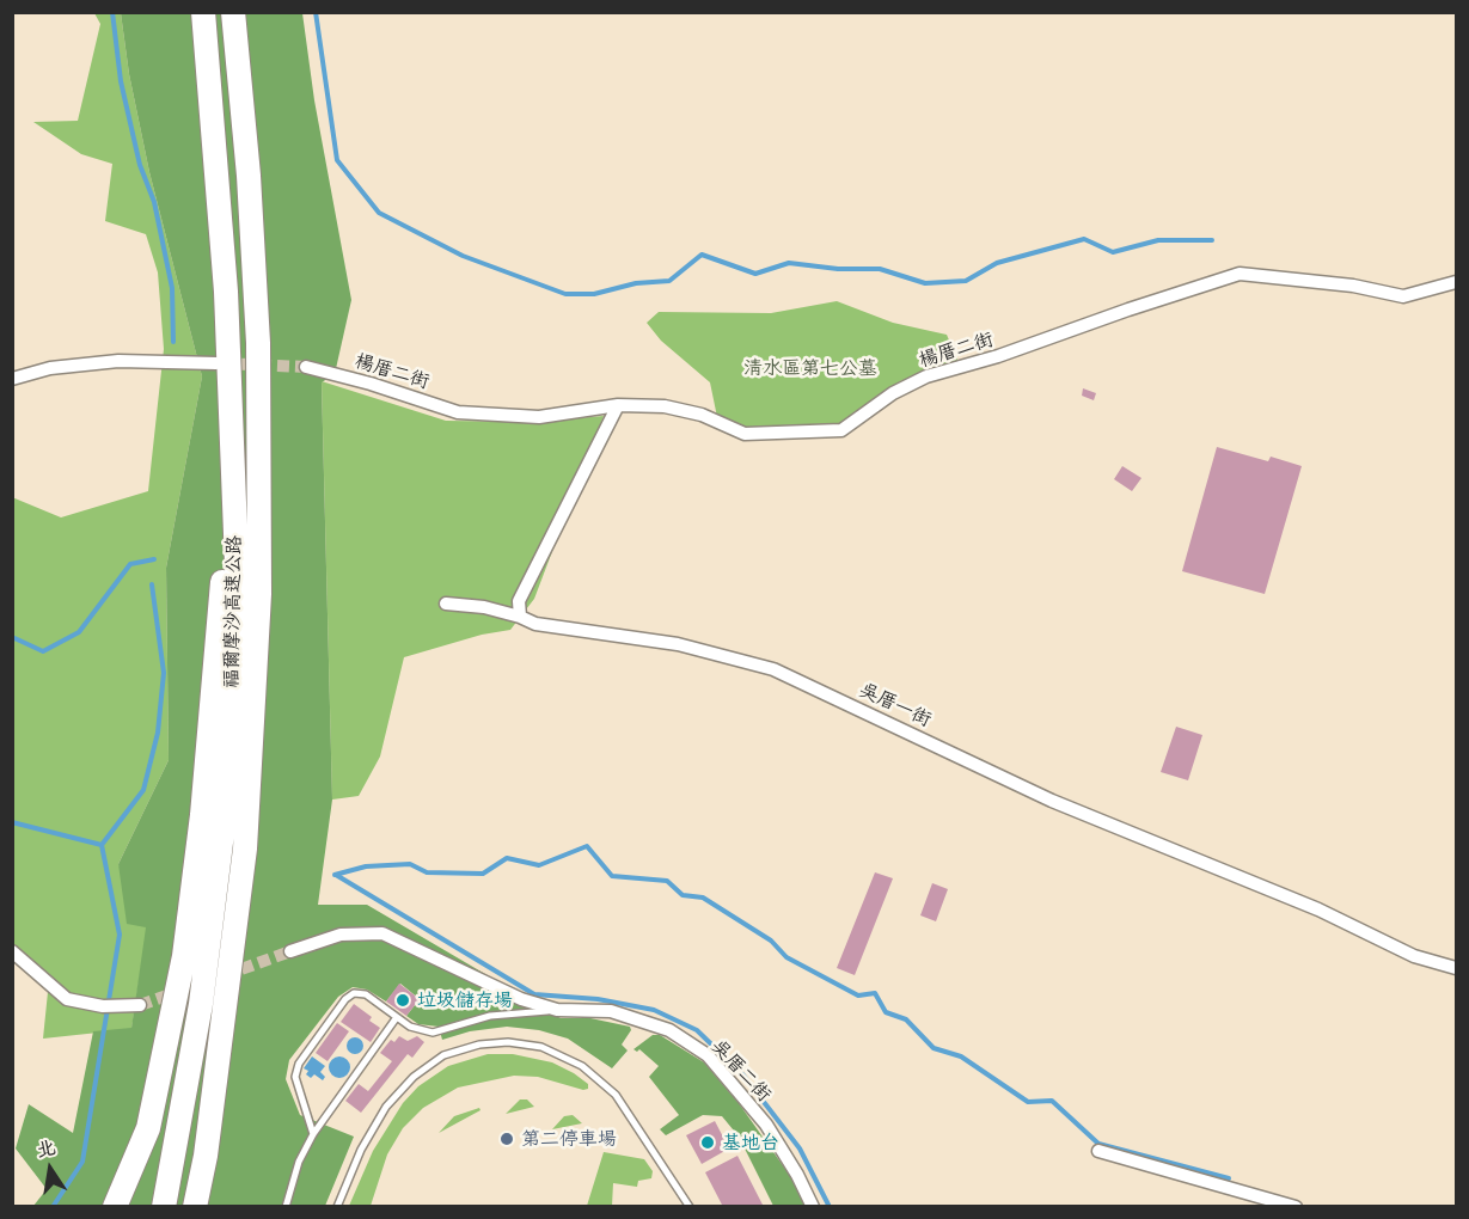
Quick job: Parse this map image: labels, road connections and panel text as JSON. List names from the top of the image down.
{
  "streets": {
    "highway": ["福爾摩沙高速公路"],
    "street": ["楊厝二街", "吳厝一街", "吳厝二街"]
  },
  "parks": ["清水區第七公墓"],
  "places": ["垃圾儲存場", "第二停車場", "基地台"],
  "north": "top"
}
